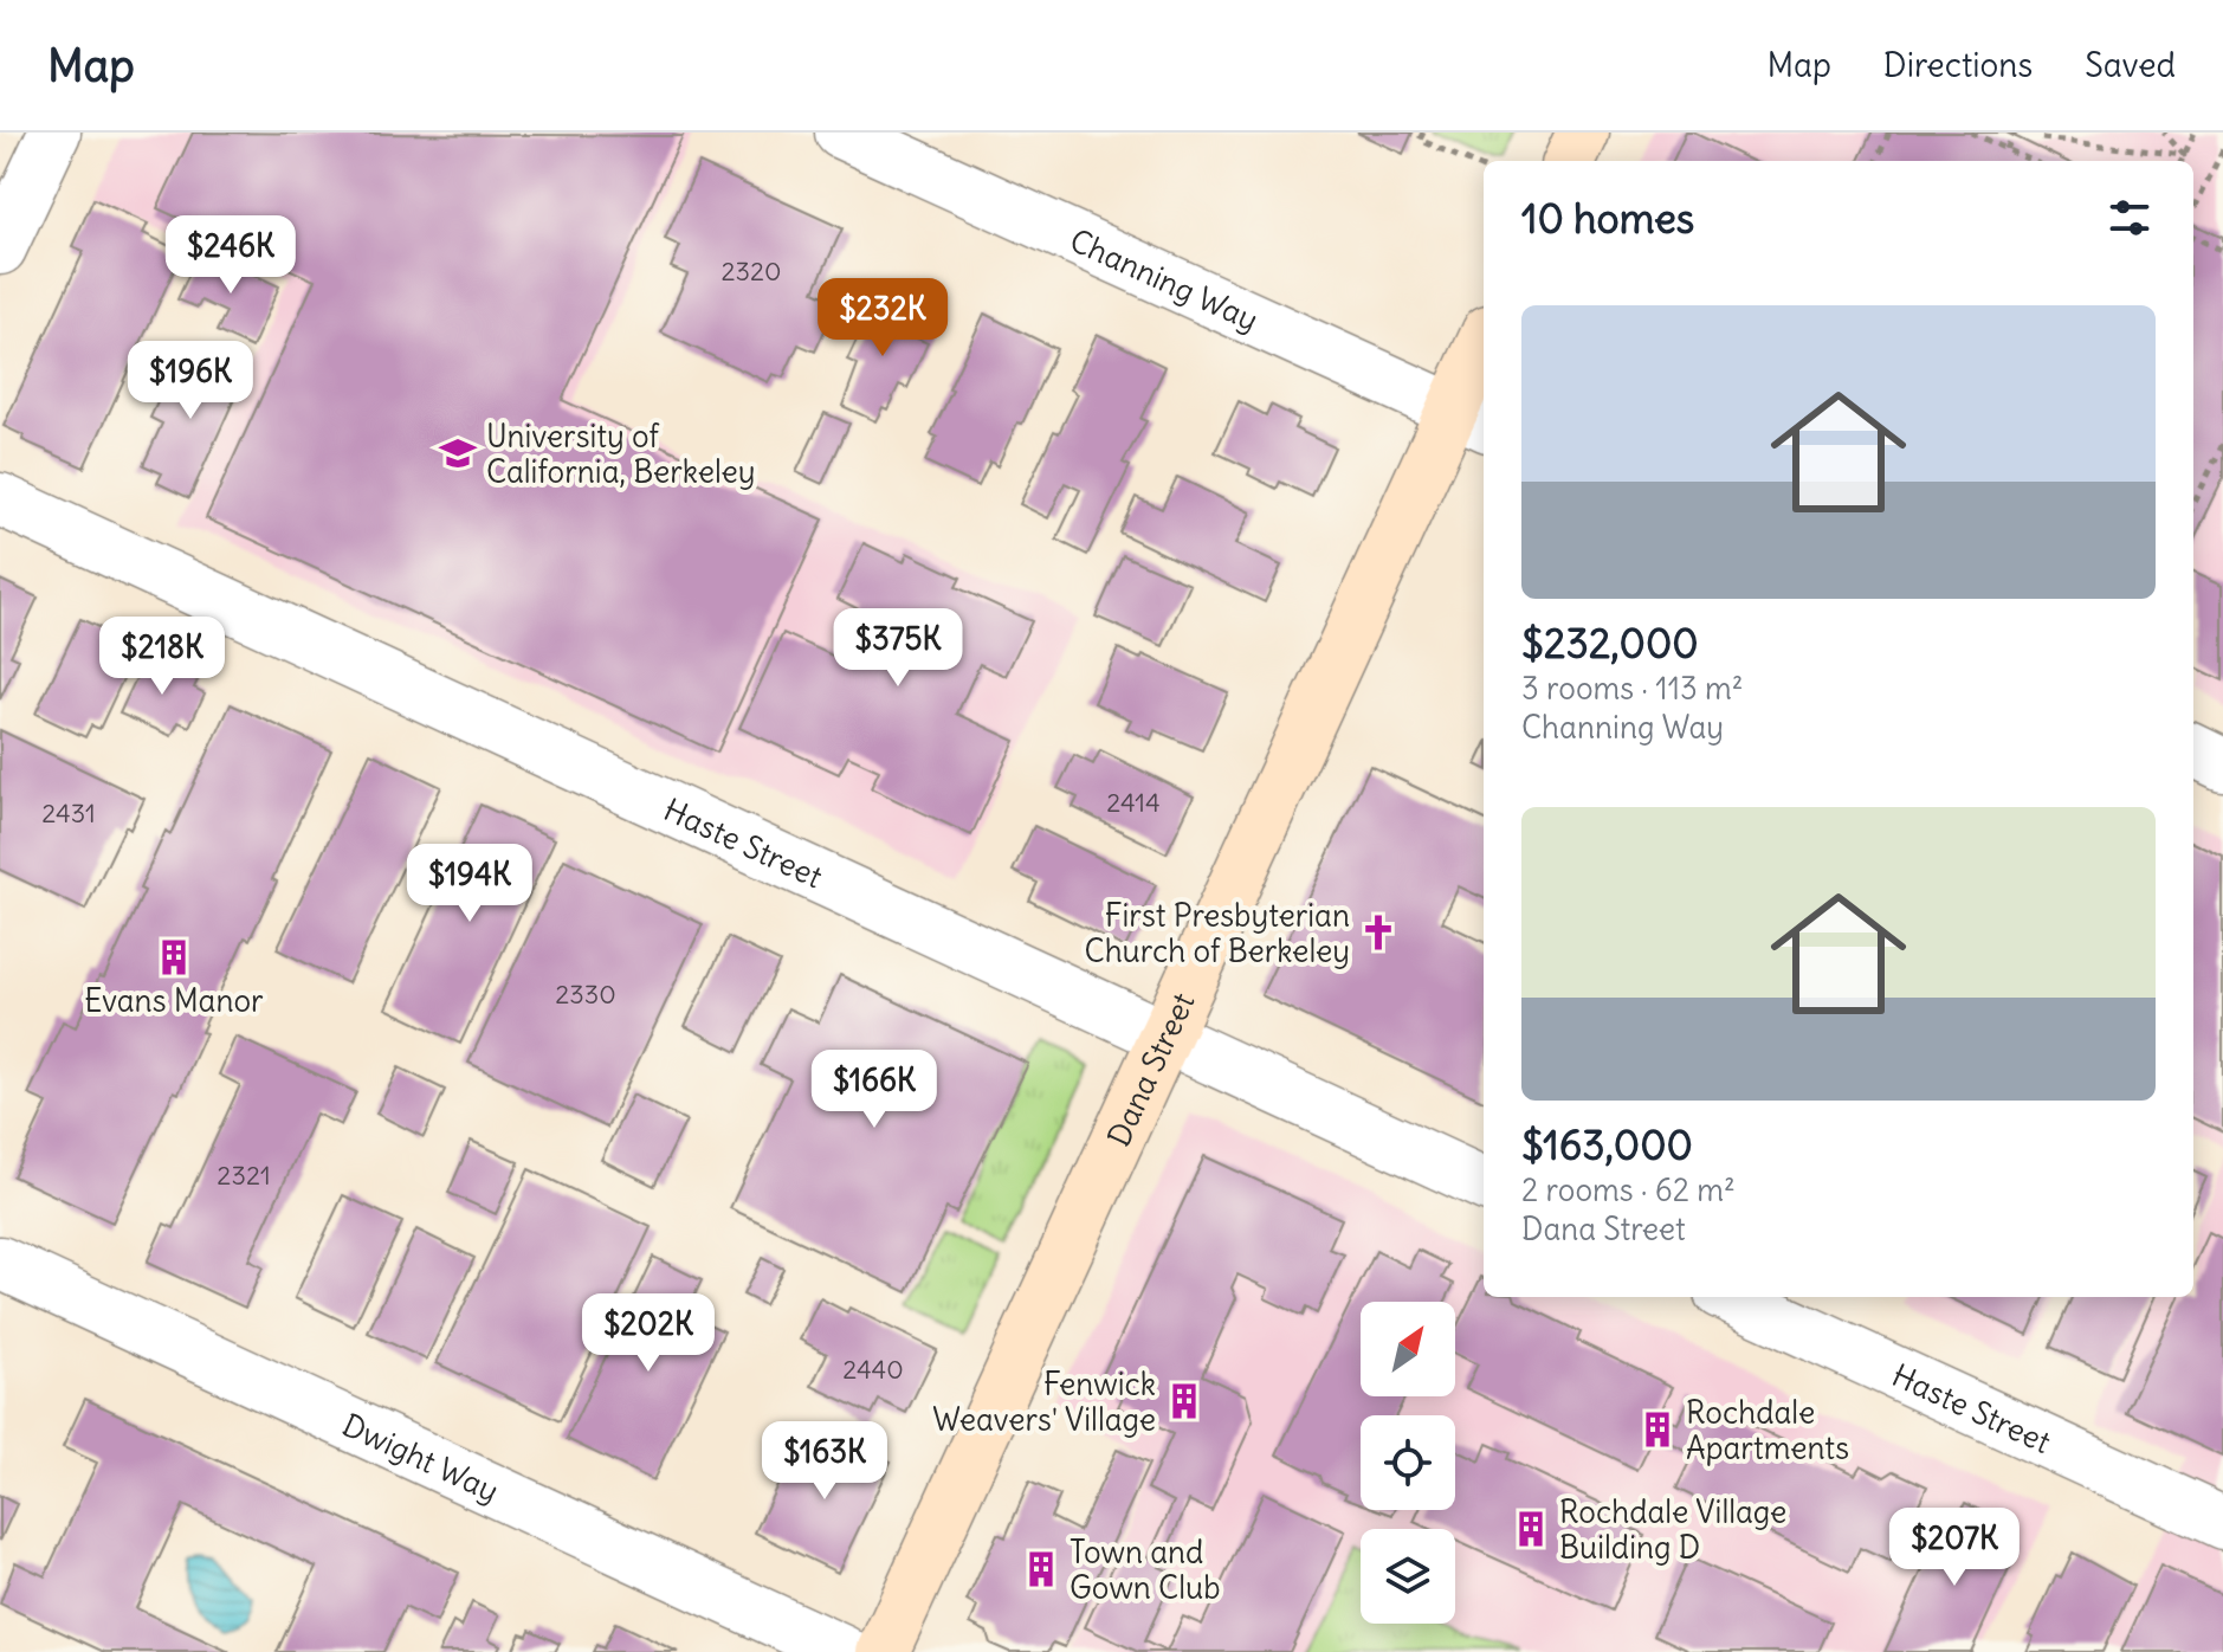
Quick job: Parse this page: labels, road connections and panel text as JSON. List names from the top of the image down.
{
  "streets": {
    "main road": ["Dana Street"],
    "street": ["Channing Way", "Haste Street", "Dwight Way"]
  },
  "crossings": [
    ["Channing Way", "Dana Street"],
    ["Haste Street", "Dana Street"]
  ],
  "places": {
    "school or university": ["University of California, Berkeley"],
    "church": ["First Presbyterian Church of Berkeley"],
    "building": [
      "Evans Manor",
      "Fenwick Weavers' Village",
      "Rochdale Apartments",
      "Rochdale Village Building D",
      "Town and Gown Club"
    ]
  },
  "house_numbers": [
    "2320",
    "2414",
    "2431",
    "2330",
    "2321",
    "2440"
  ],
  "north": "top right",
  "page": {
    "header": "Map",
    "nav": ["Map", "Directions", "Saved"],
    "heading": "10 homes",
    "price": [
      "$246K",
      "$232K",
      "$196K",
      "$375K",
      "$218K",
      "$194K",
      "$166K",
      "$202K",
      "$163K",
      "$207K"
    ],
    "list": [
      {
        "name": "$232,000",
        "note": "3 rooms · 113 m² · Channing Way"
      },
      {
        "name": "$163,000",
        "note": "2 rooms · 62 m² · Dana Street"
      }
    ]
  }
}
